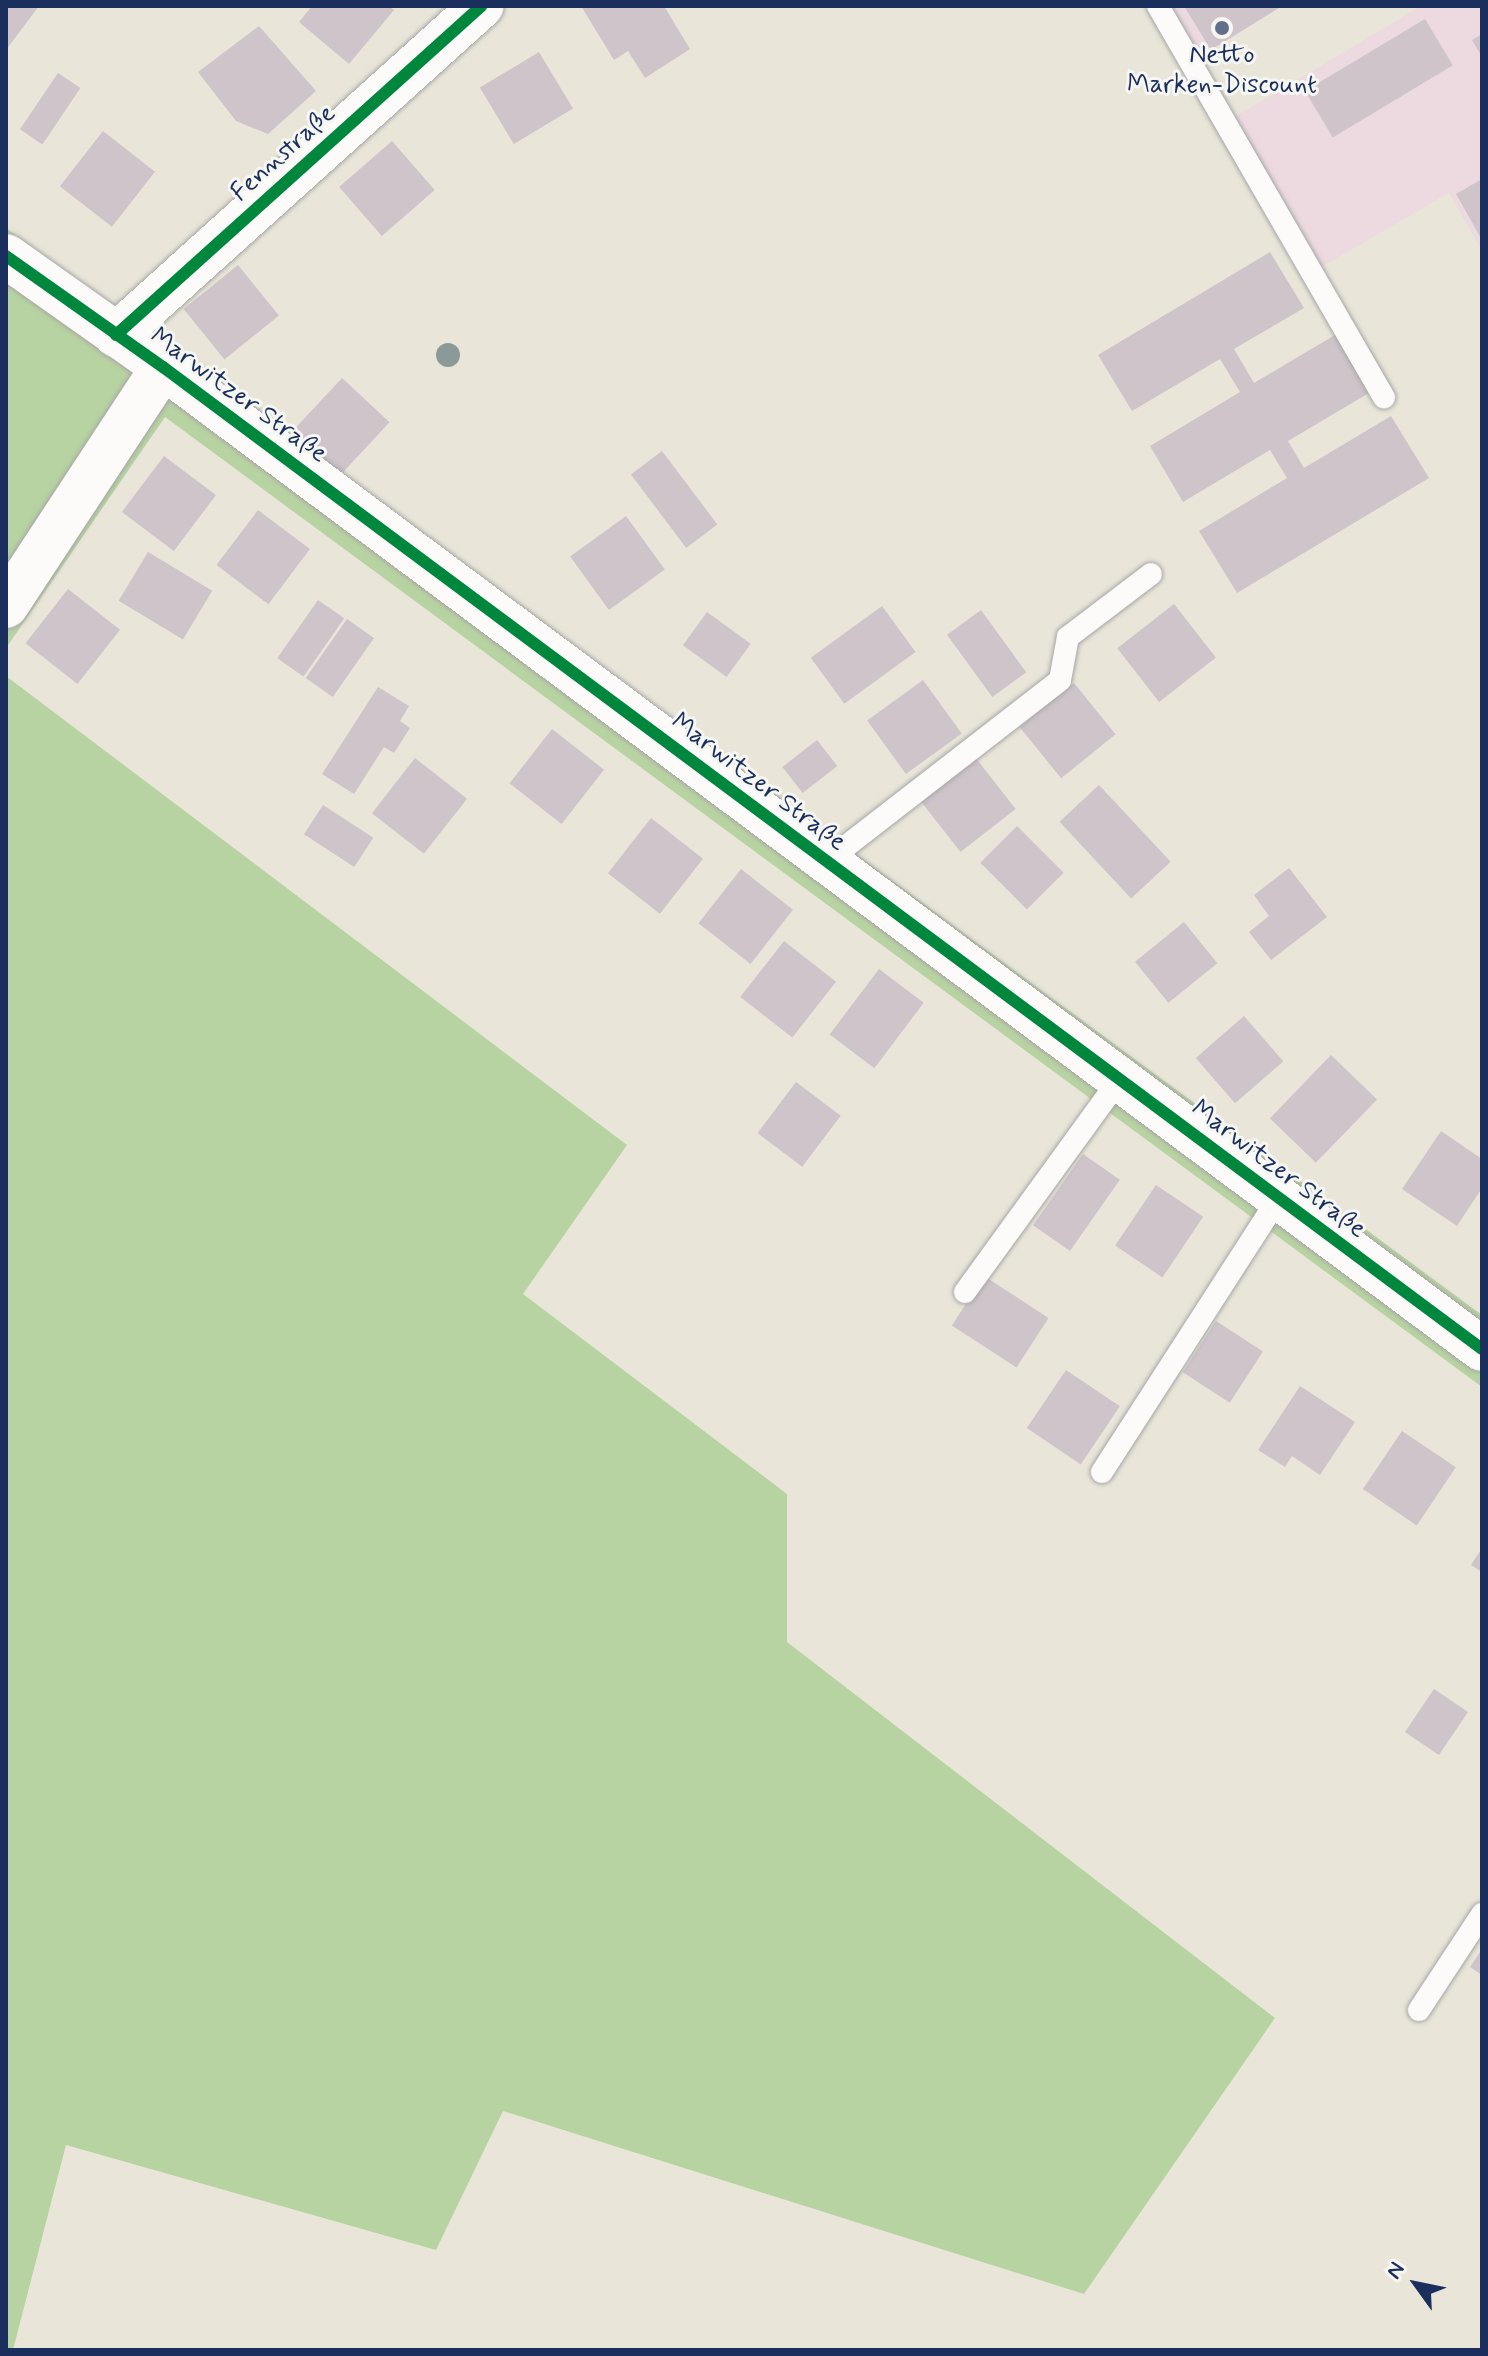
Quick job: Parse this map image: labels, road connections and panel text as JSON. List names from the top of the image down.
{
  "streets": {
    "street": ["Fennstraße", "Marwitzer Straße"]
  },
  "crossings": [
    ["Fennstraße", "Marwitzer Straße"]
  ],
  "places": ["Netto Marken-Discount"],
  "north": "top left"
}
